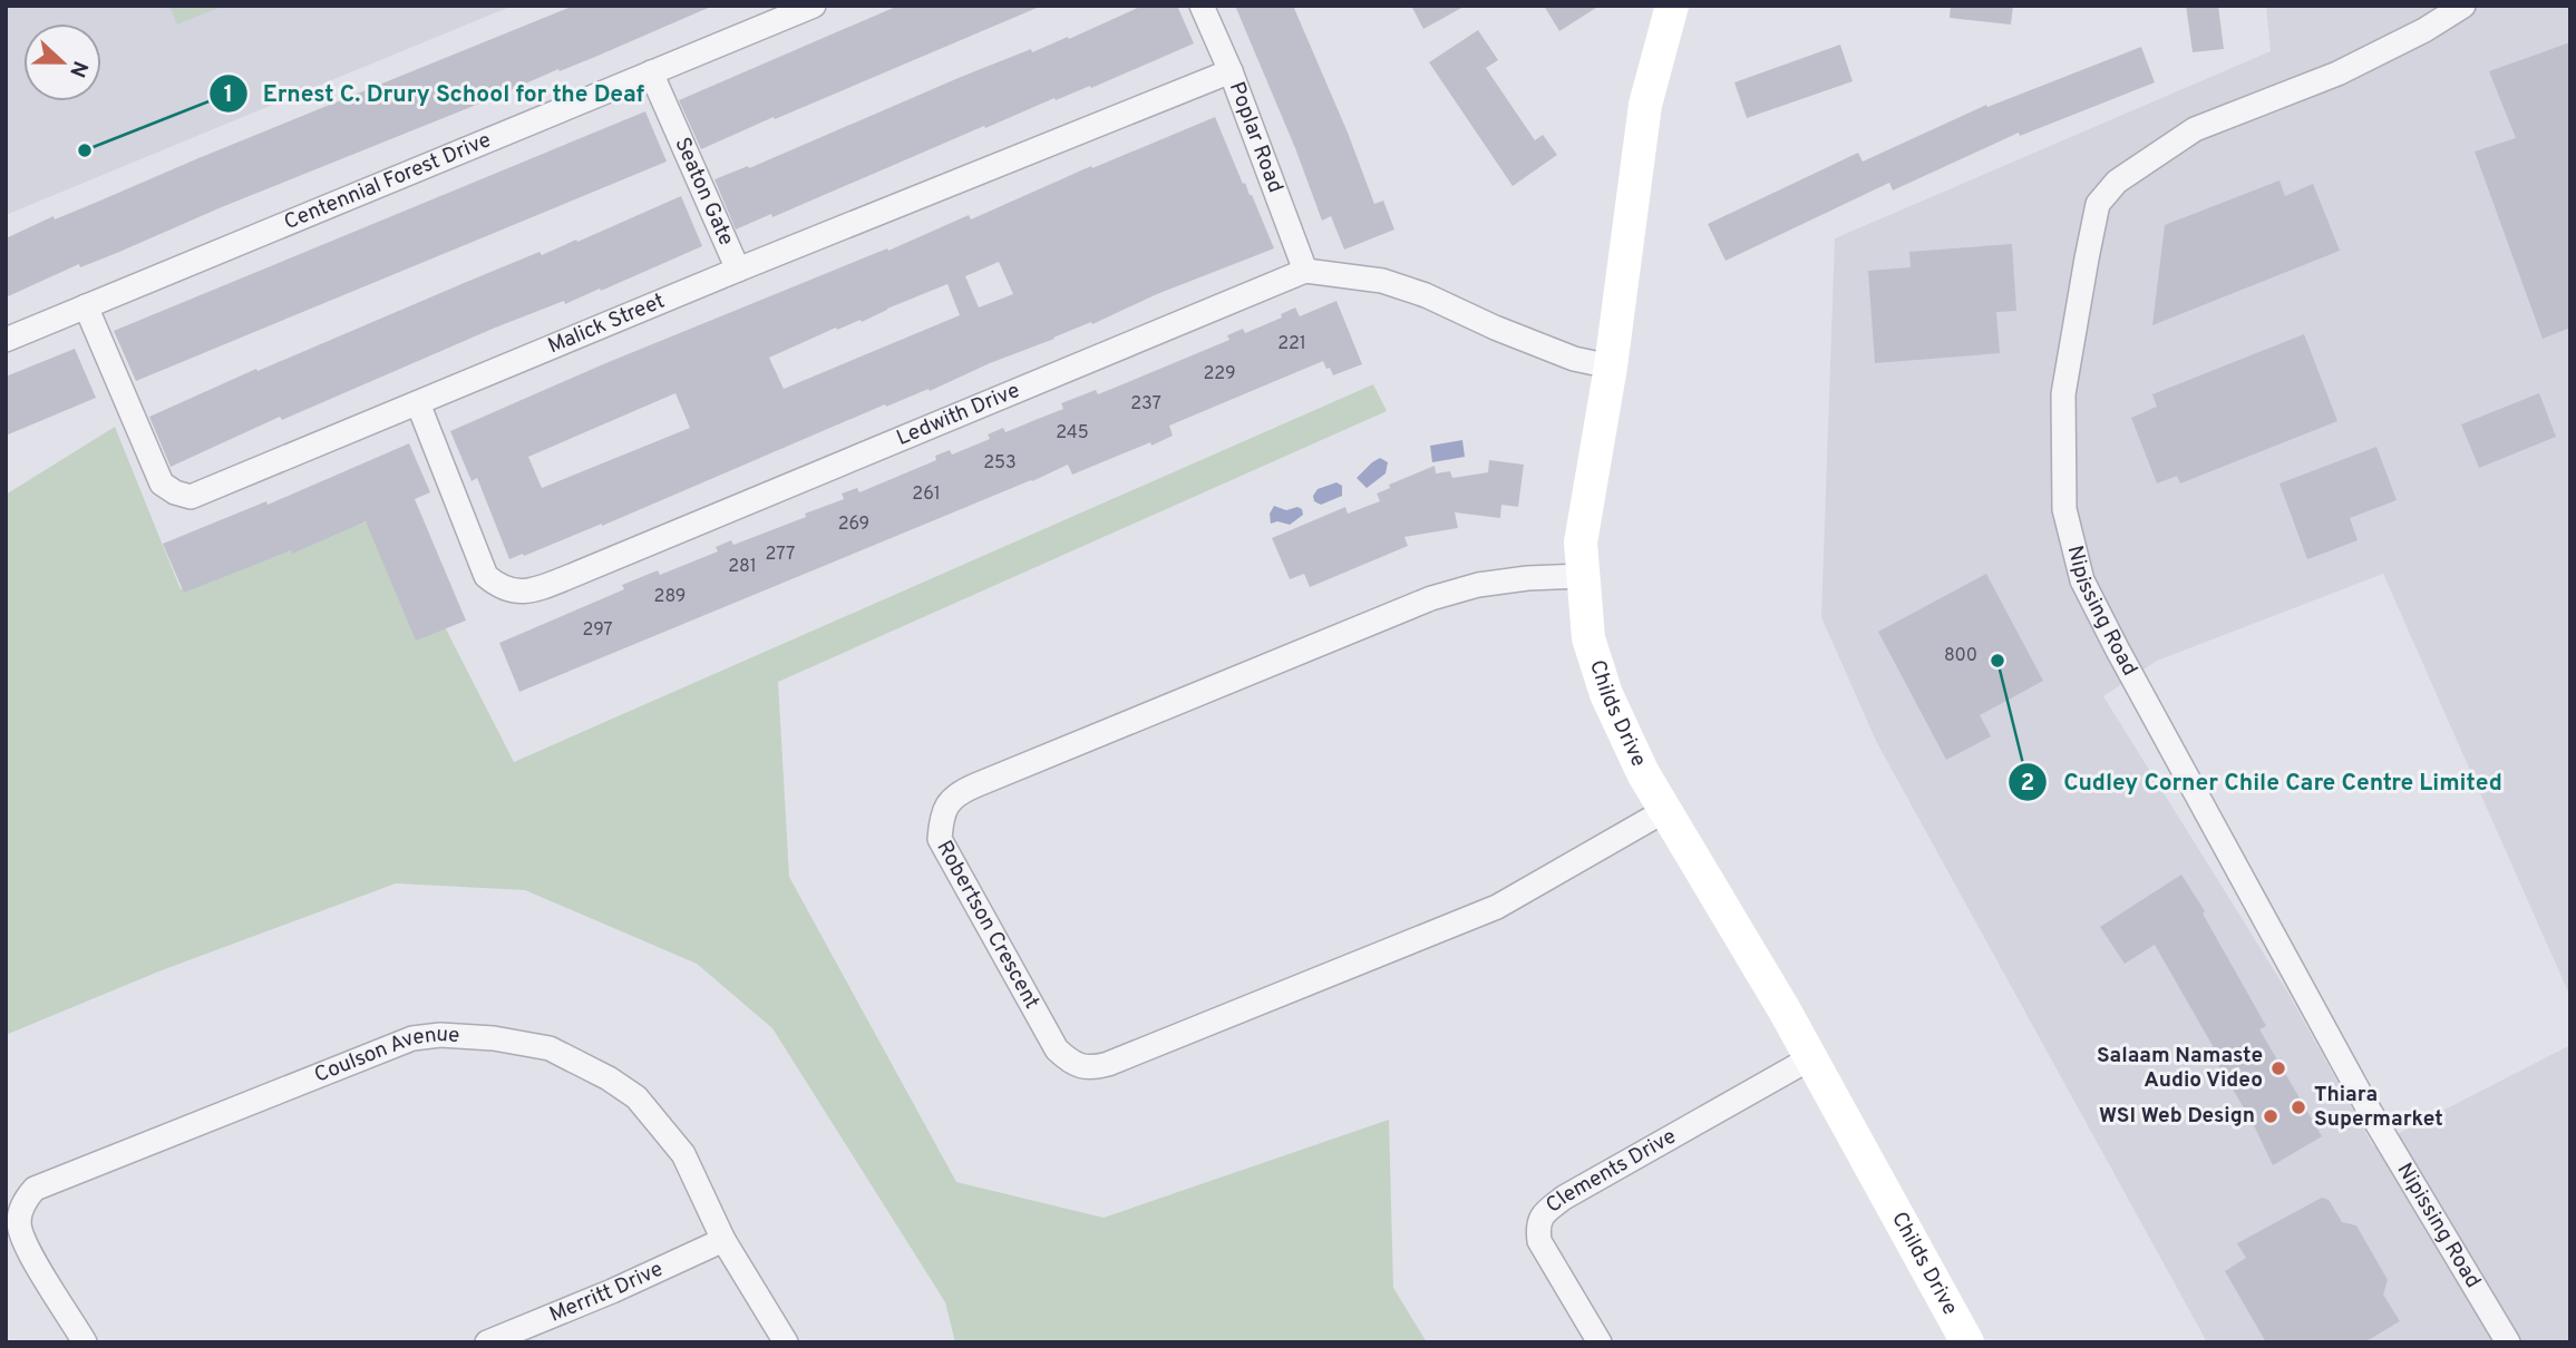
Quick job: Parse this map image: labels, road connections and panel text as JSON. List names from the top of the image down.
{
  "streets": {
    "street": [
      "Poplar Road",
      "Centennial Forest Drive",
      "Seaton Gate",
      "Malick Street",
      "Ledwith Drive",
      "Nipissing Road",
      "Childs Drive",
      "Robertson Crescent",
      "Coulson Avenue",
      "Clements Drive",
      "Merritt Drive"
    ]
  },
  "crossings": [
    ["Poplar Road", "Malick Street"],
    ["Poplar Road", "Ledwith Drive"],
    ["Centennial Forest Drive", "Seaton Gate"],
    ["Centennial Forest Drive", "Malick Street"],
    ["Seaton Gate", "Malick Street"],
    ["Malick Street", "Ledwith Drive"],
    ["Childs Drive", "Robertson Crescent"],
    ["Childs Drive", "Clements Drive"],
    ["Coulson Avenue", "Merritt Drive"]
  ],
  "places": [
    "Ernest C. Drury School for the Deaf",
    "Cudley Corner Chile Care Centre Limited",
    "Salaam Namaste Audio Video",
    "Thiara Supermarket",
    "WSI Web Design"
  ],
  "house_numbers": [
    "221",
    "229",
    "237",
    "245",
    "253",
    "261",
    "269",
    "277",
    "281",
    "289",
    "297",
    "800"
  ],
  "north": "right"
}
